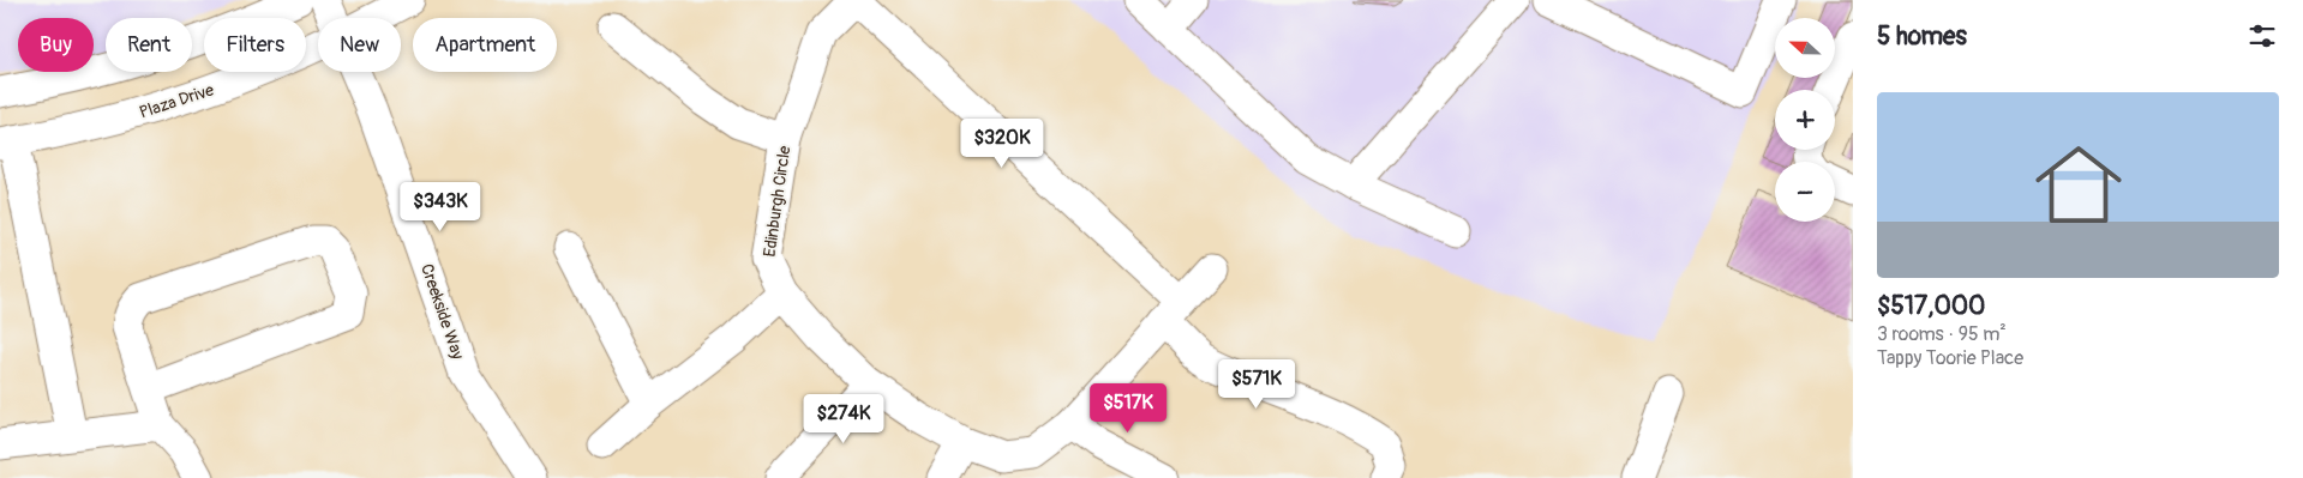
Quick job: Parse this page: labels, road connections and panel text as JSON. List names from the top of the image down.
{
  "streets": {
    "street": ["Plaza Drive", "Edinburgh Circle", "Creekside Way"]
  },
  "north": "left",
  "page": {
    "heading": "5 homes",
    "map_buttons": ["+", "−"],
    "chip": [
      "Buy",
      "Rent",
      "Filters",
      "New",
      "Apartment"
    ],
    "list": [
      {
        "name": "$517,000",
        "note": "3 rooms · 95 m² · Tappy Toorie Place"
      }
    ],
    "price": [
      "$320K",
      "$343K",
      "$571K",
      "$517K",
      "$274K"
    ]
  }
}
